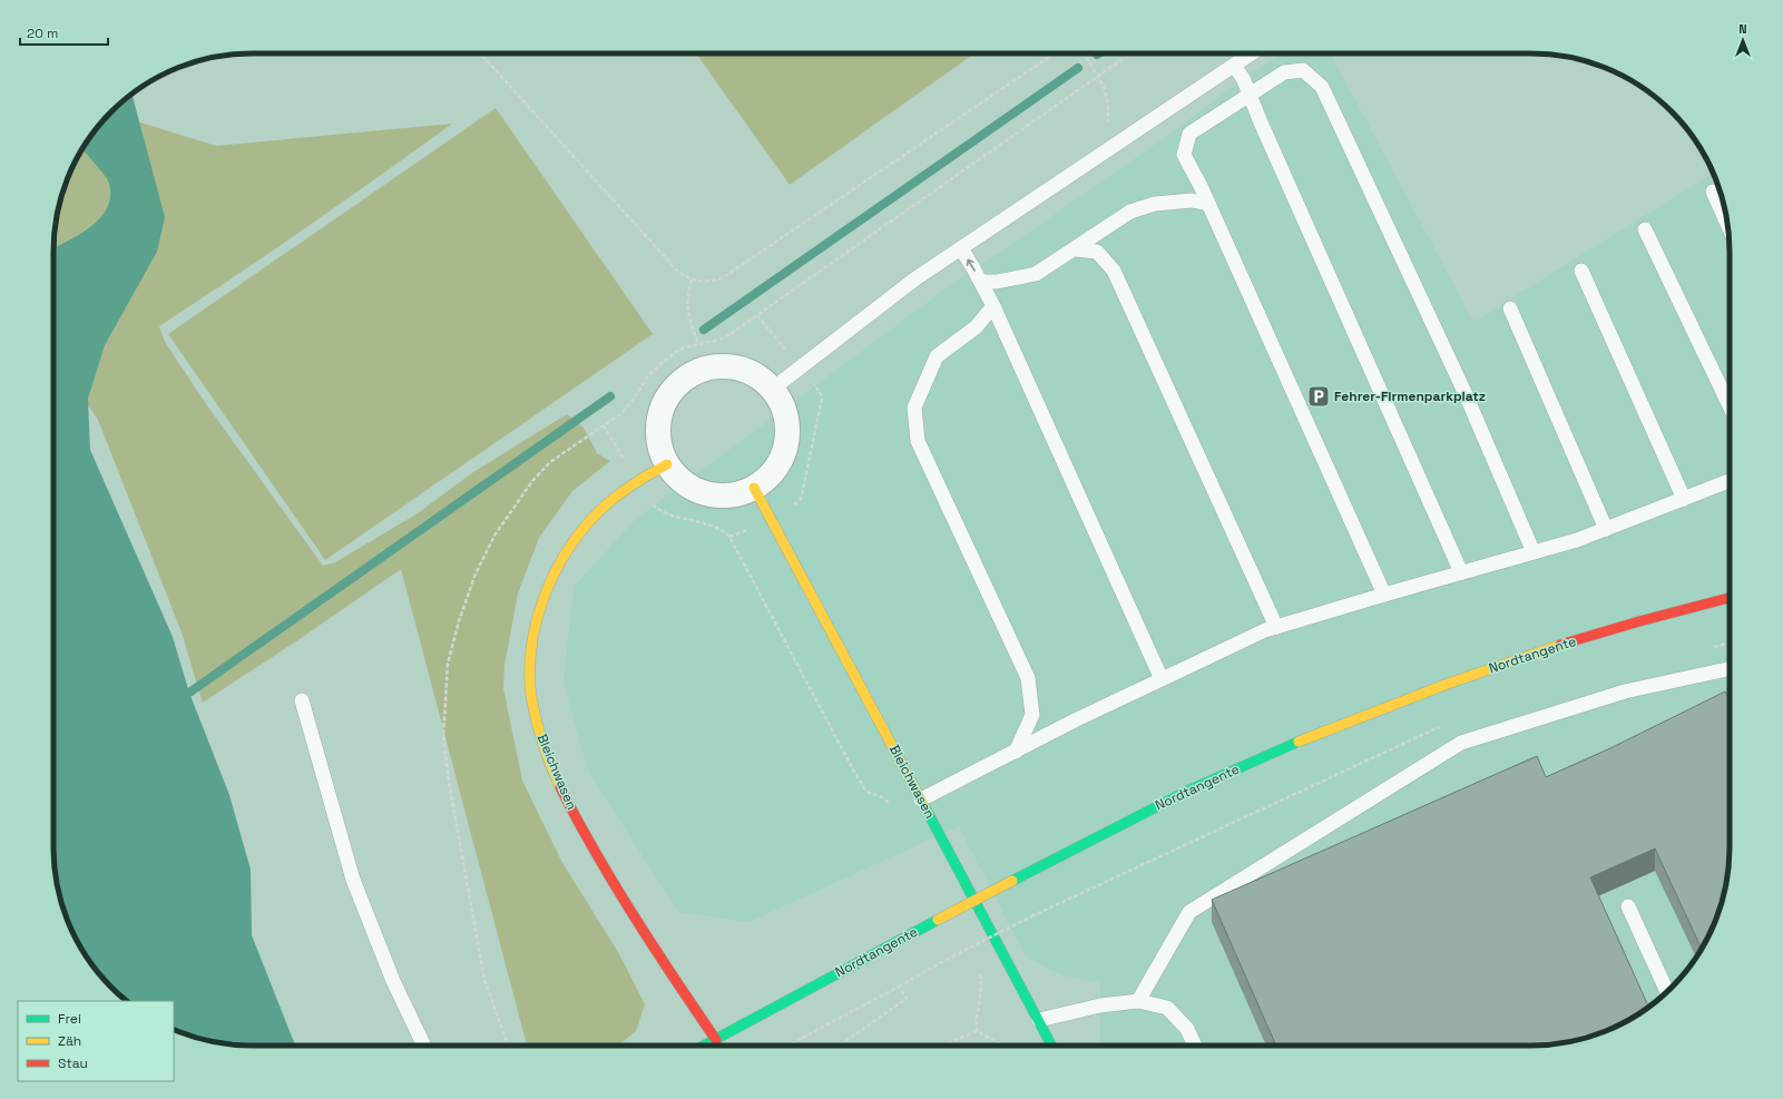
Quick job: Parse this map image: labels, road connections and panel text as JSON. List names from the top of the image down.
{
  "streets": {
    "street": ["Nordtangente", "Bleichwasen"]
  },
  "crossings": [
    ["Nordtangente", "Bleichwasen"]
  ],
  "places": {
    "parking": ["Fehrer-Firmenparkplatz"]
  },
  "legend": ["Frei", "Zäh", "Stau"],
  "scale_bar": "20 m",
  "north": "top"
}
